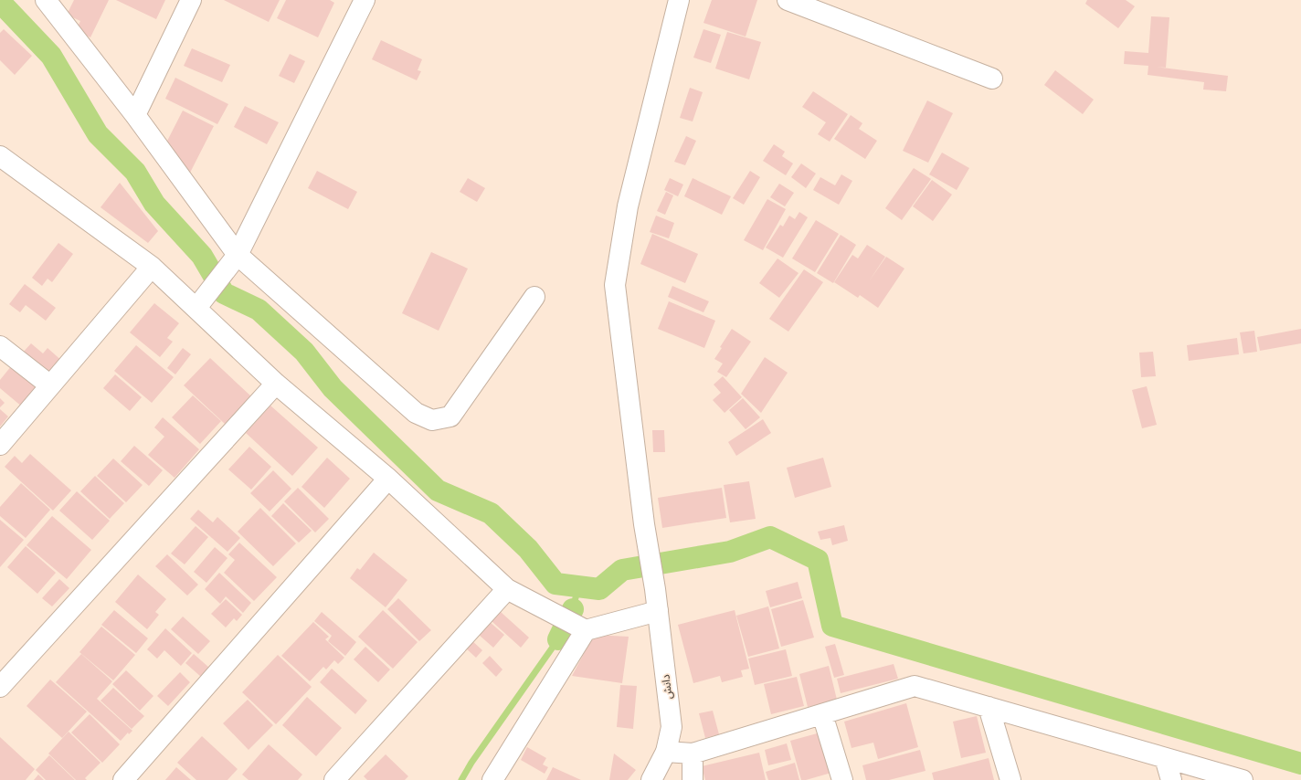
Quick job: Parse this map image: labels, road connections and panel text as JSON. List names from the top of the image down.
{
  "streets": {
    "street": ["دانش"]
  }
}
